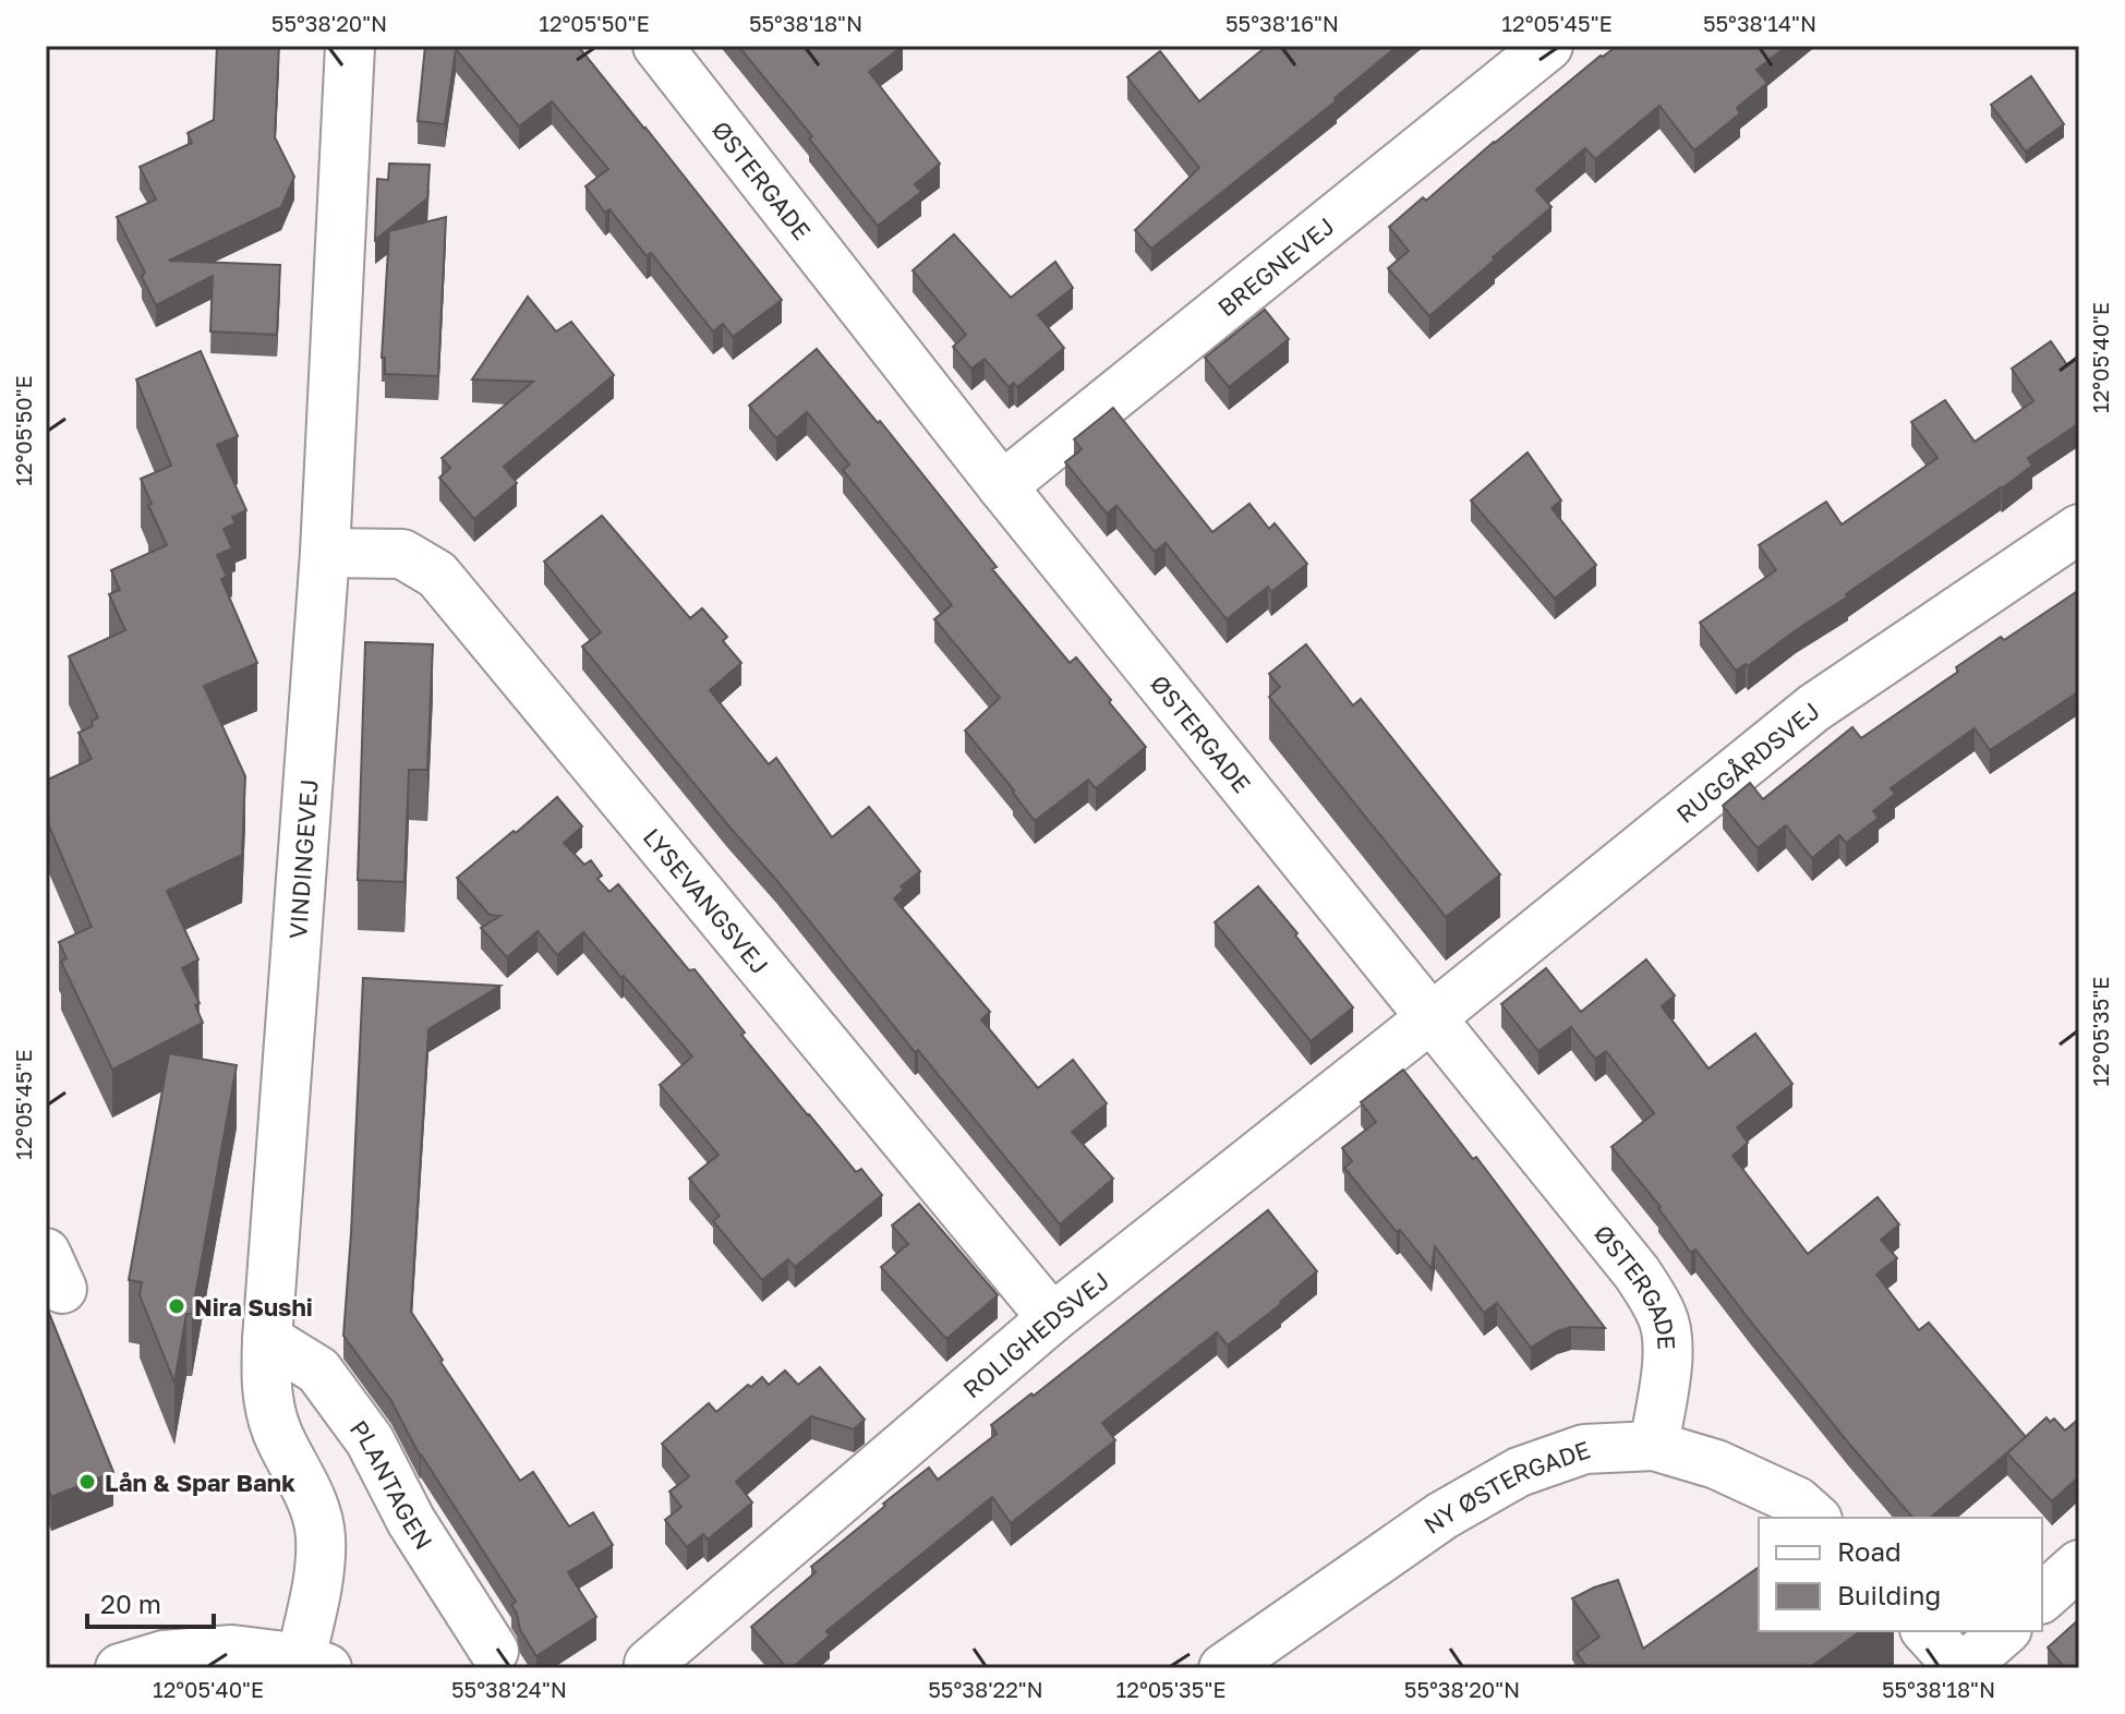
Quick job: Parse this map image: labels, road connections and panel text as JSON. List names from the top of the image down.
{
  "streets": {
    "street": [
      "ØSTERGADE",
      "BREGNEVEJ",
      "RUGGÅRDSVEJ",
      "VINDINGEVEJ",
      "LYSEVANGSVEJ",
      "ROLIGHEDSVEJ",
      "PLANTAGEN",
      "NY ØSTERGADE"
    ]
  },
  "crossings": [
    ["ØSTERGADE", "BREGNEVEJ"],
    ["ØSTERGADE", "RUGGÅRDSVEJ"],
    ["ØSTERGADE", "ROLIGHEDSVEJ"],
    ["ØSTERGADE", "NY ØSTERGADE"],
    ["RUGGÅRDSVEJ", "ROLIGHEDSVEJ"],
    ["VINDINGEVEJ", "LYSEVANGSVEJ"],
    ["VINDINGEVEJ", "PLANTAGEN"],
    ["LYSEVANGSVEJ", "ROLIGHEDSVEJ"]
  ],
  "places": ["Nira Sushi", "Lån & Spar Bank"],
  "legend": ["Road", "Building"],
  "scale_bar": "20 m",
  "coordinates": [
    "55°38'20\"N",
    "12°05'50\"E",
    "55°38'18\"N",
    "55°38'16\"N",
    "12°05'45\"E",
    "55°38'14\"N",
    "12°05'40\"E",
    "12°05'35\"E",
    "55°38'24\"N",
    "55°38'22\"N"
  ]
}
